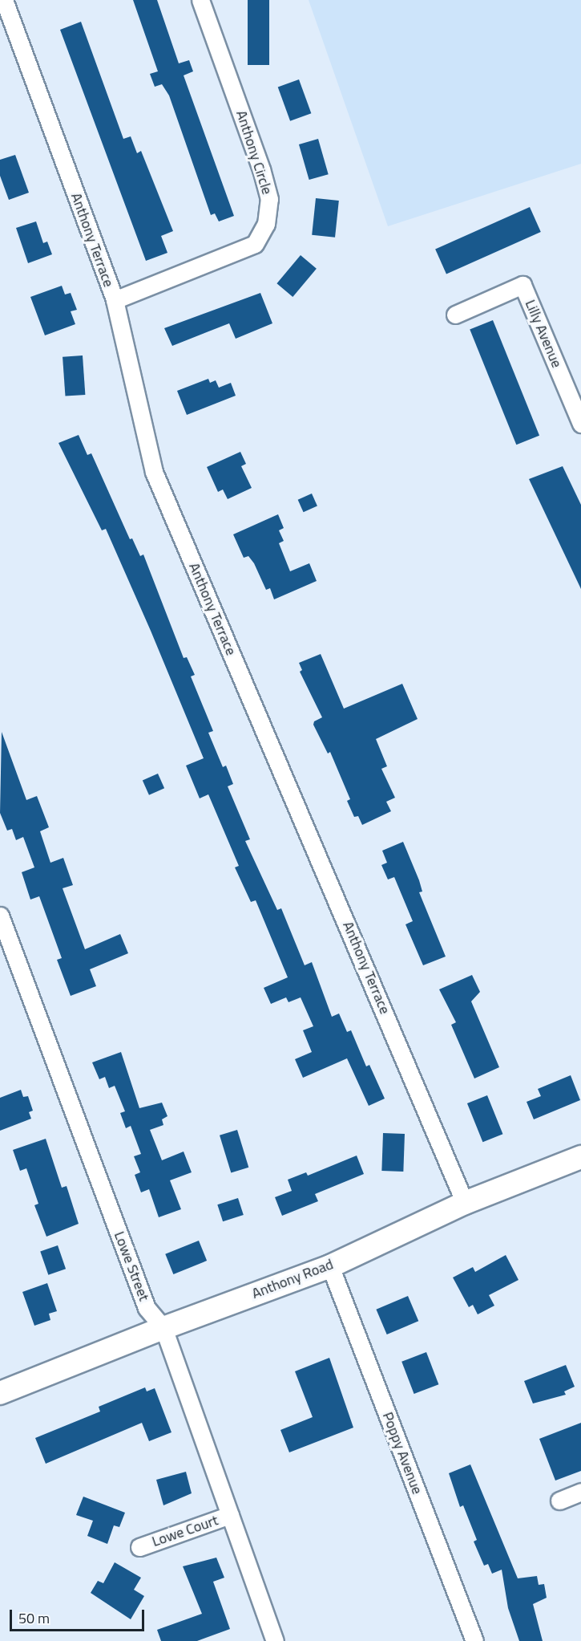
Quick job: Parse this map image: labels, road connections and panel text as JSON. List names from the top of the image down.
{
  "streets": {
    "street": [
      "Anthony Circle",
      "Anthony Terrace",
      "Lilly Avenue",
      "Lowe Street",
      "Anthony Road",
      "Poppy Avenue",
      "Lowe Court"
    ]
  },
  "crossings": [
    ["Anthony Circle", "Anthony Terrace"],
    ["Anthony Terrace", "Anthony Road"],
    ["Lowe Street", "Anthony Road"],
    ["Lowe Street", "Lowe Court"],
    ["Anthony Road", "Poppy Avenue"]
  ],
  "scale_bar": "50 m"
}
